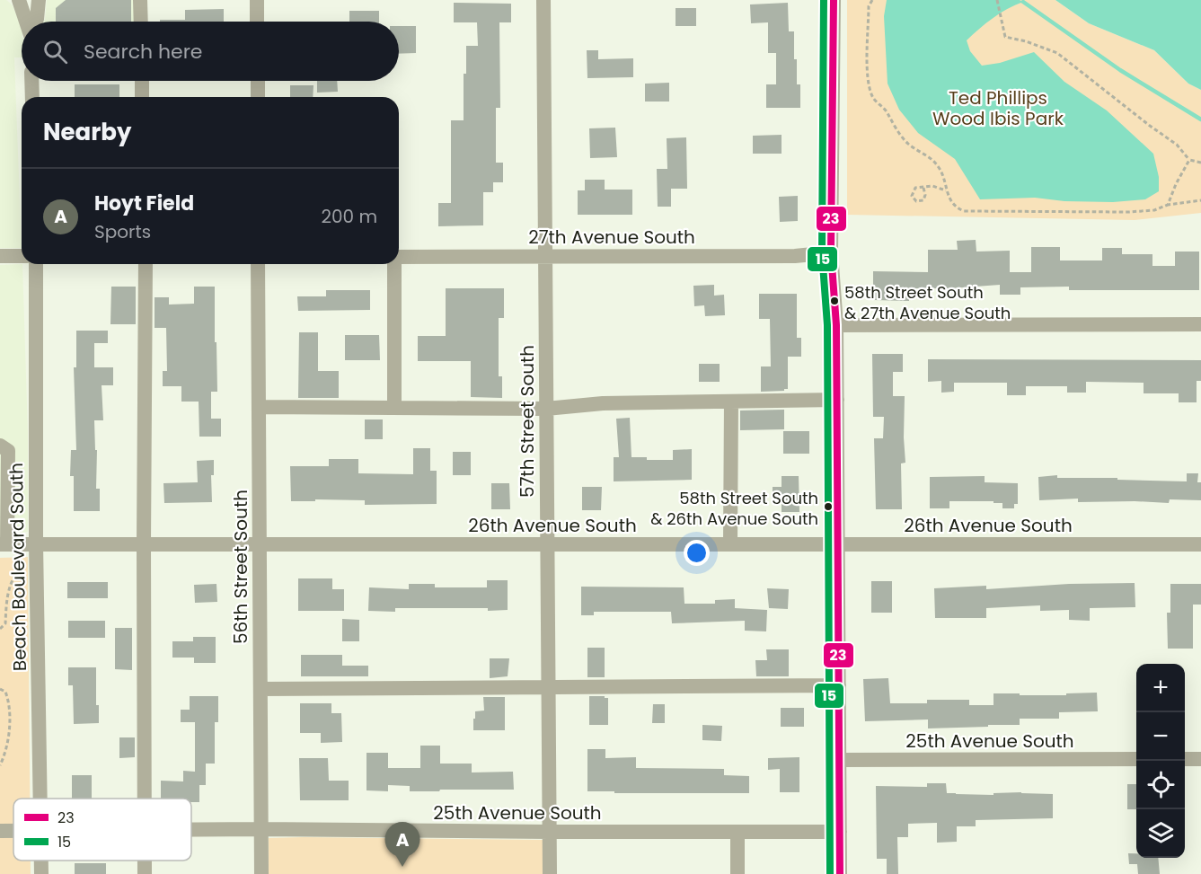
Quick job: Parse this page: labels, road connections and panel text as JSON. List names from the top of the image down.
{
  "streets": {
    "street": [
      "27th Avenue South",
      "57th Street South",
      "26th Avenue South",
      "Beach Boulevard South",
      "56th Street South",
      "25th Avenue South"
    ]
  },
  "crossings": [
    ["27th Avenue South", "57th Street South"],
    ["57th Street South", "26th Avenue South"],
    ["57th Street South", "25th Avenue South"],
    ["26th Avenue South", "Beach Boulevard South"],
    ["26th Avenue South", "56th Street South"],
    ["56th Street South", "25th Avenue South"]
  ],
  "parks": ["Ted Phillips Wood Ibis Park"],
  "places": ["58th Street South & 27th Avenue South", "58th Street South & 26th Avenue South"],
  "lines": ["transit line 23", "transit line 15"],
  "legend": ["23", "15"],
  "page": {
    "search": "Search here",
    "heading": "Nearby",
    "list": [
      {
        "mark": "A",
        "name": "Hoyt Field",
        "note": "Sports",
        "value": "200 m"
      }
    ],
    "map_buttons": ["+", "−"],
    "pins": "A"
  }
}
